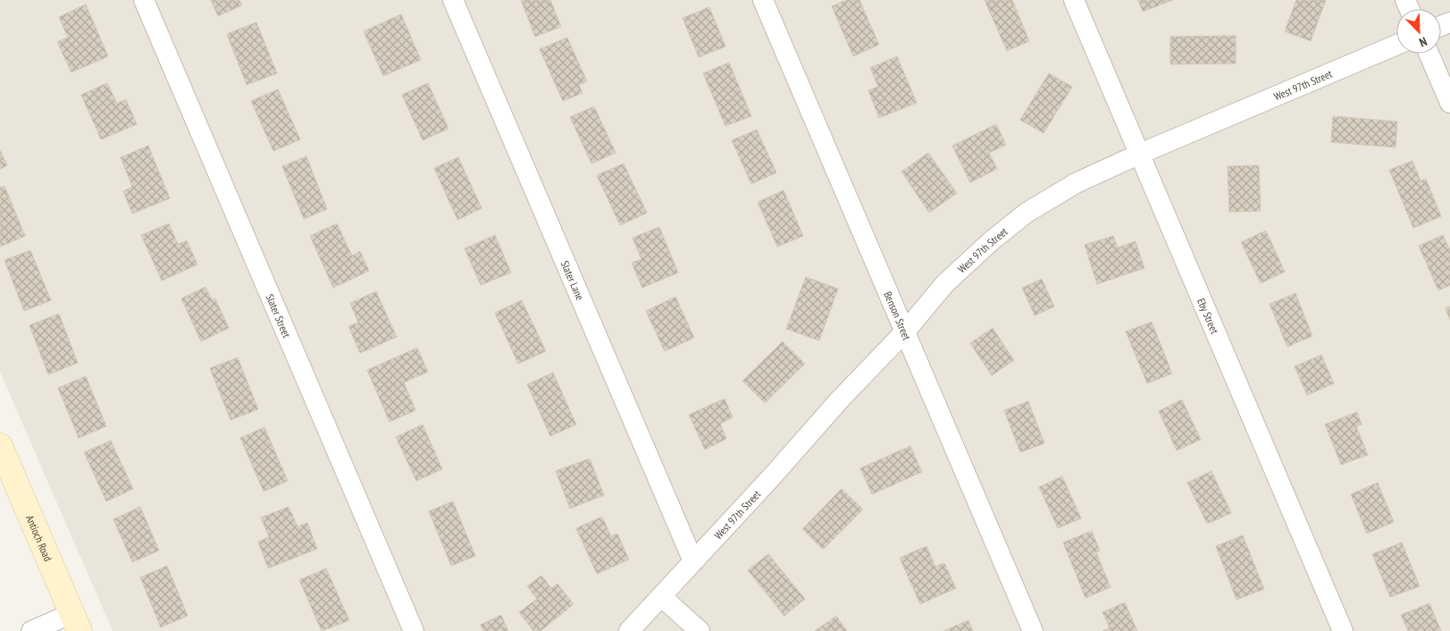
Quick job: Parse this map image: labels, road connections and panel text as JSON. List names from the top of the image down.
{
  "streets": {
    "main road": ["Antioch Road"],
    "street": [
      "West 97th Street",
      "Slater Lane",
      "Slater Street",
      "Benson Street",
      "Eby Street"
    ]
  },
  "crossings": [
    ["West 97th Street", "Slater Lane"],
    ["West 97th Street", "Benson Street"],
    ["West 97th Street", "Eby Street"]
  ],
  "north": "bottom right"
}
